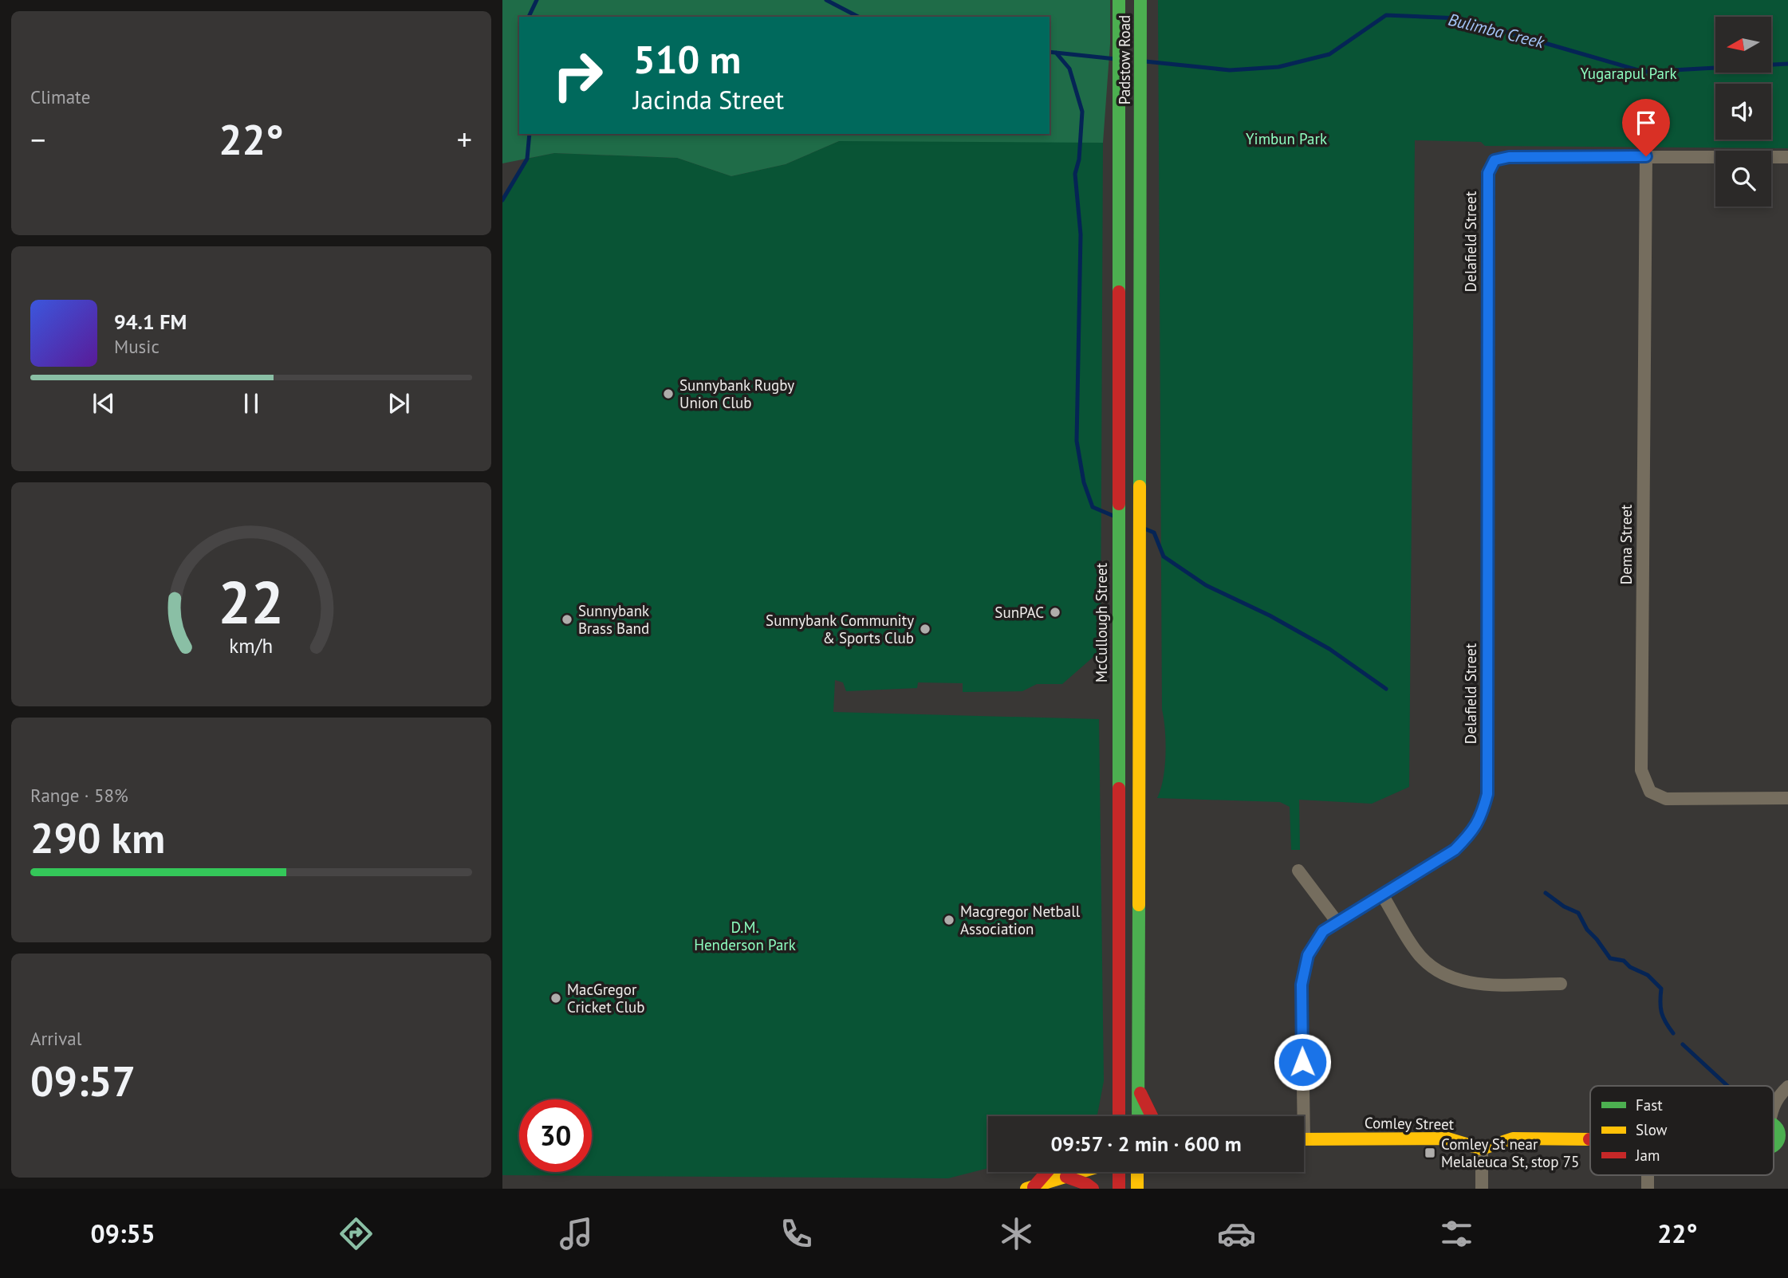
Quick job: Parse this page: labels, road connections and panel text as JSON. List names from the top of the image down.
{
  "streets": {
    "main road": ["Padstow Road", "McCullough Street", "Comley Street"],
    "street": ["Delafield Street", "Dema Street"]
  },
  "crossings": [
    ["Padstow Road", "McCullough Street"],
    ["Delafield Street", "Dema Street"]
  ],
  "water": ["Bulimba Creek"],
  "parks": ["Yugarapul Park", "Yimbun Park", "D.M. Henderson Park"],
  "places": {
    "other": [
      "Sunnybank Rugby Union Club",
      "SunPAC",
      "Sunnybank Brass Band",
      "Sunnybank Community & Sports Club",
      "Macgregor Netball Association",
      "MacGregor Cricket Club"
    ],
    "transit": ["Comley St near Melaleuca St, stop 75"]
  },
  "legend": ["Fast", "Slow", "Jam"],
  "north": "left",
  "page": {
    "tile": [
      "Climate",
      ["Range · 58%", "290 km"],
      ["Arrival", "09:57"]
    ],
    "turn": ["510 m", "Jacinda Street"],
    "heat": ["−", "22°", "+"],
    "song": ["94.1 FM", "Music"],
    "limit": "30",
    "trip": "09:57 · 2 min · 600 m",
    "tabs": ["09:55", "22°"],
    "gauge": ["22", "km/h"]
  }
}
